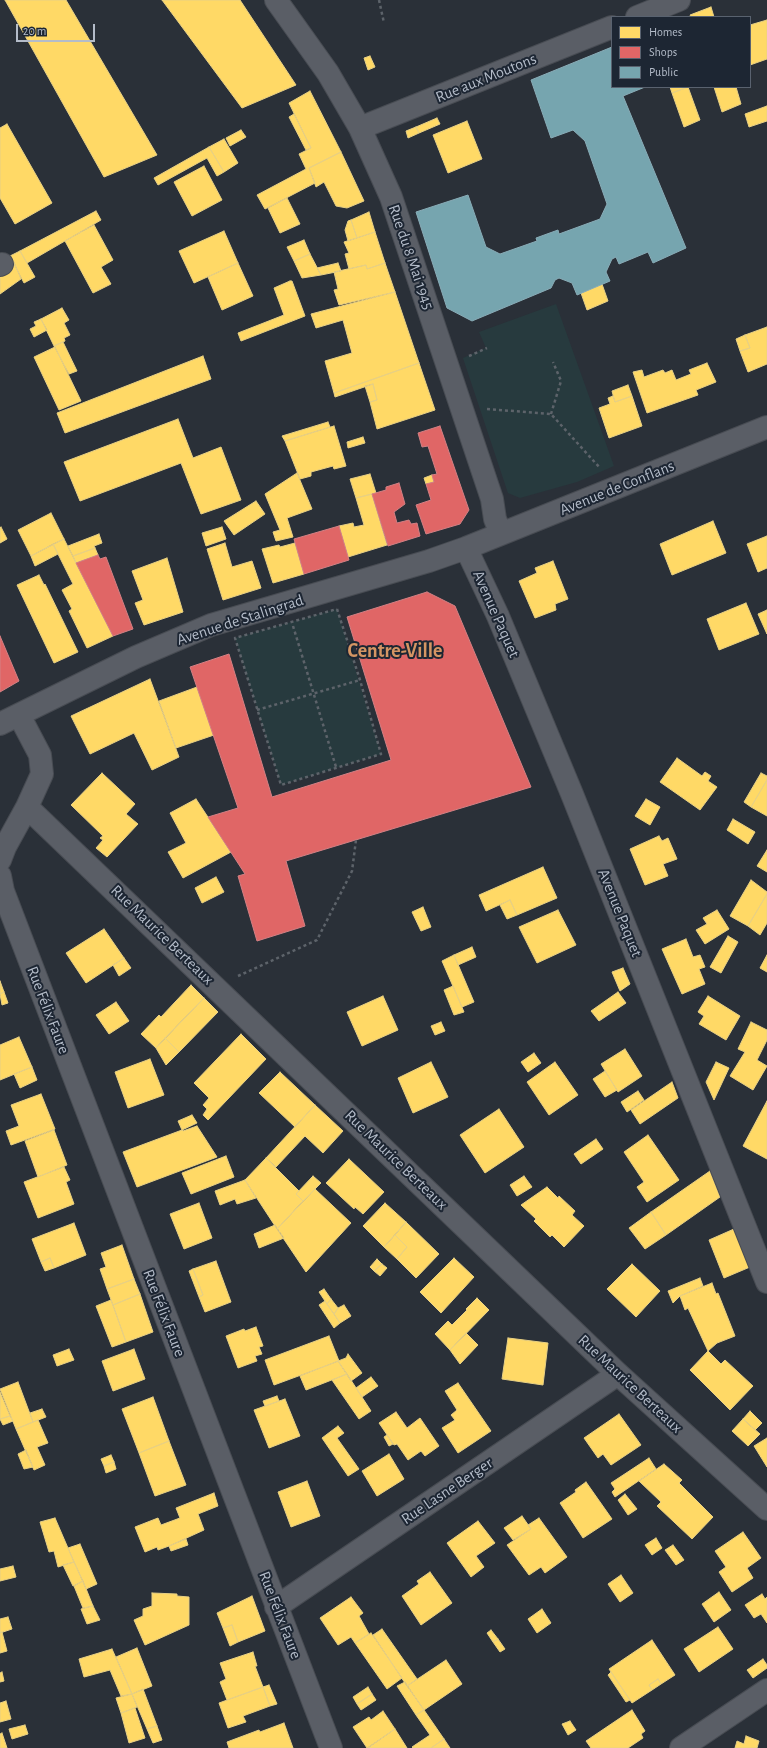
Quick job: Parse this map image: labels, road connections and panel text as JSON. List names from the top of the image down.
{
  "streets": {
    "street": [
      "Rue aux Moutons",
      "Rue du 8 Mai 1945",
      "Avenue de Conflans",
      "Avenue Paquet",
      "Avenue de Stalingrad",
      "Rue Maurice Berteaux",
      "Rue Félix Faure",
      "Rue Lasne Berger"
    ]
  },
  "crossings": [
    ["Rue aux Moutons", "Rue du 8 Mai 1945"],
    ["Rue du 8 Mai 1945", "Avenue de Conflans"],
    ["Avenue de Conflans", "Avenue Paquet"],
    ["Avenue de Conflans", "Avenue de Stalingrad"],
    ["Avenue Paquet", "Avenue de Stalingrad"],
    ["Rue Maurice Berteaux", "Rue Lasne Berger"],
    ["Rue Félix Faure", "Rue Lasne Berger"]
  ],
  "districts": ["Centre-Ville"],
  "legend": ["Homes", "Shops", "Public"],
  "scale_bar": "20 m"
}
